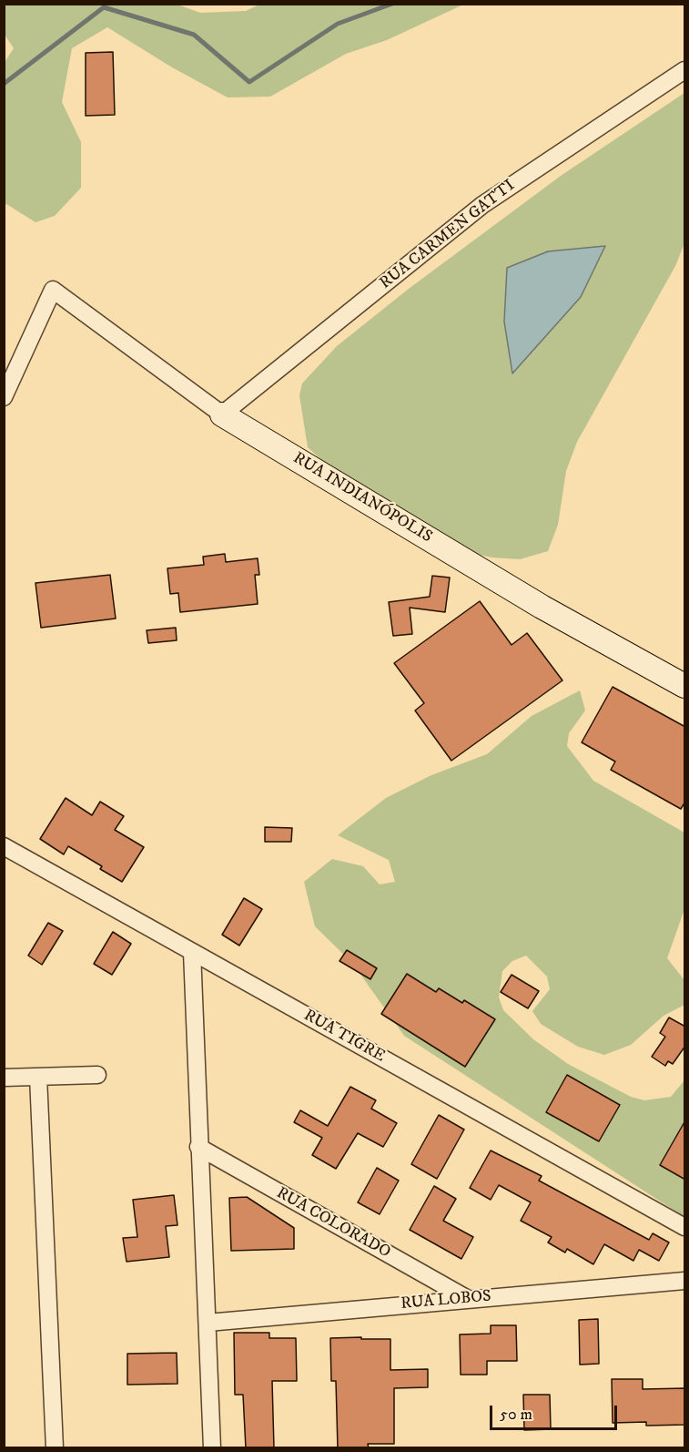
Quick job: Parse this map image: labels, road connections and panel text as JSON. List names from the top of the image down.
{
  "streets": {
    "street": [
      "RUA CARMEN GATTI",
      "RUA INDIANÓPOLIS",
      "RUA TIGRE",
      "RUA COLORADO",
      "RUA LOBOS"
    ]
  },
  "crossings": [
    ["RUA CARMEN GATTI", "RUA INDIANÓPOLIS"],
    ["RUA COLORADO", "RUA LOBOS"]
  ],
  "scale_bar": "50 m"
}
